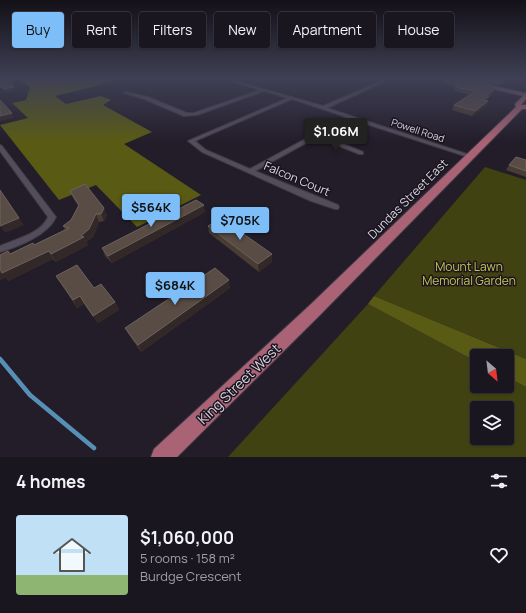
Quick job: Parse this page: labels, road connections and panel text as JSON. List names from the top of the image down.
{
  "streets": {
    "main road": ["Dundas Street East", "King Street West"],
    "street": ["Powell Road", "Falcon Court"]
  },
  "crossings": [
    ["Powell Road", "Dundas Street East"],
    ["Dundas Street East", "King Street West"]
  ],
  "parks": ["Mount Lawn Memorial Garden"],
  "north": "bottom right",
  "page": {
    "chip": [
      "Buy",
      "Rent",
      "Filters",
      "New",
      "Apartment",
      "House"
    ],
    "price": [
      "$1.06M",
      "$564K",
      "$705K",
      "$684K"
    ],
    "heading": "4 homes",
    "list": [
      {
        "name": "$1,060,000",
        "note": "5 rooms · 158 m² · Burdge Crescent"
      }
    ]
  }
}
